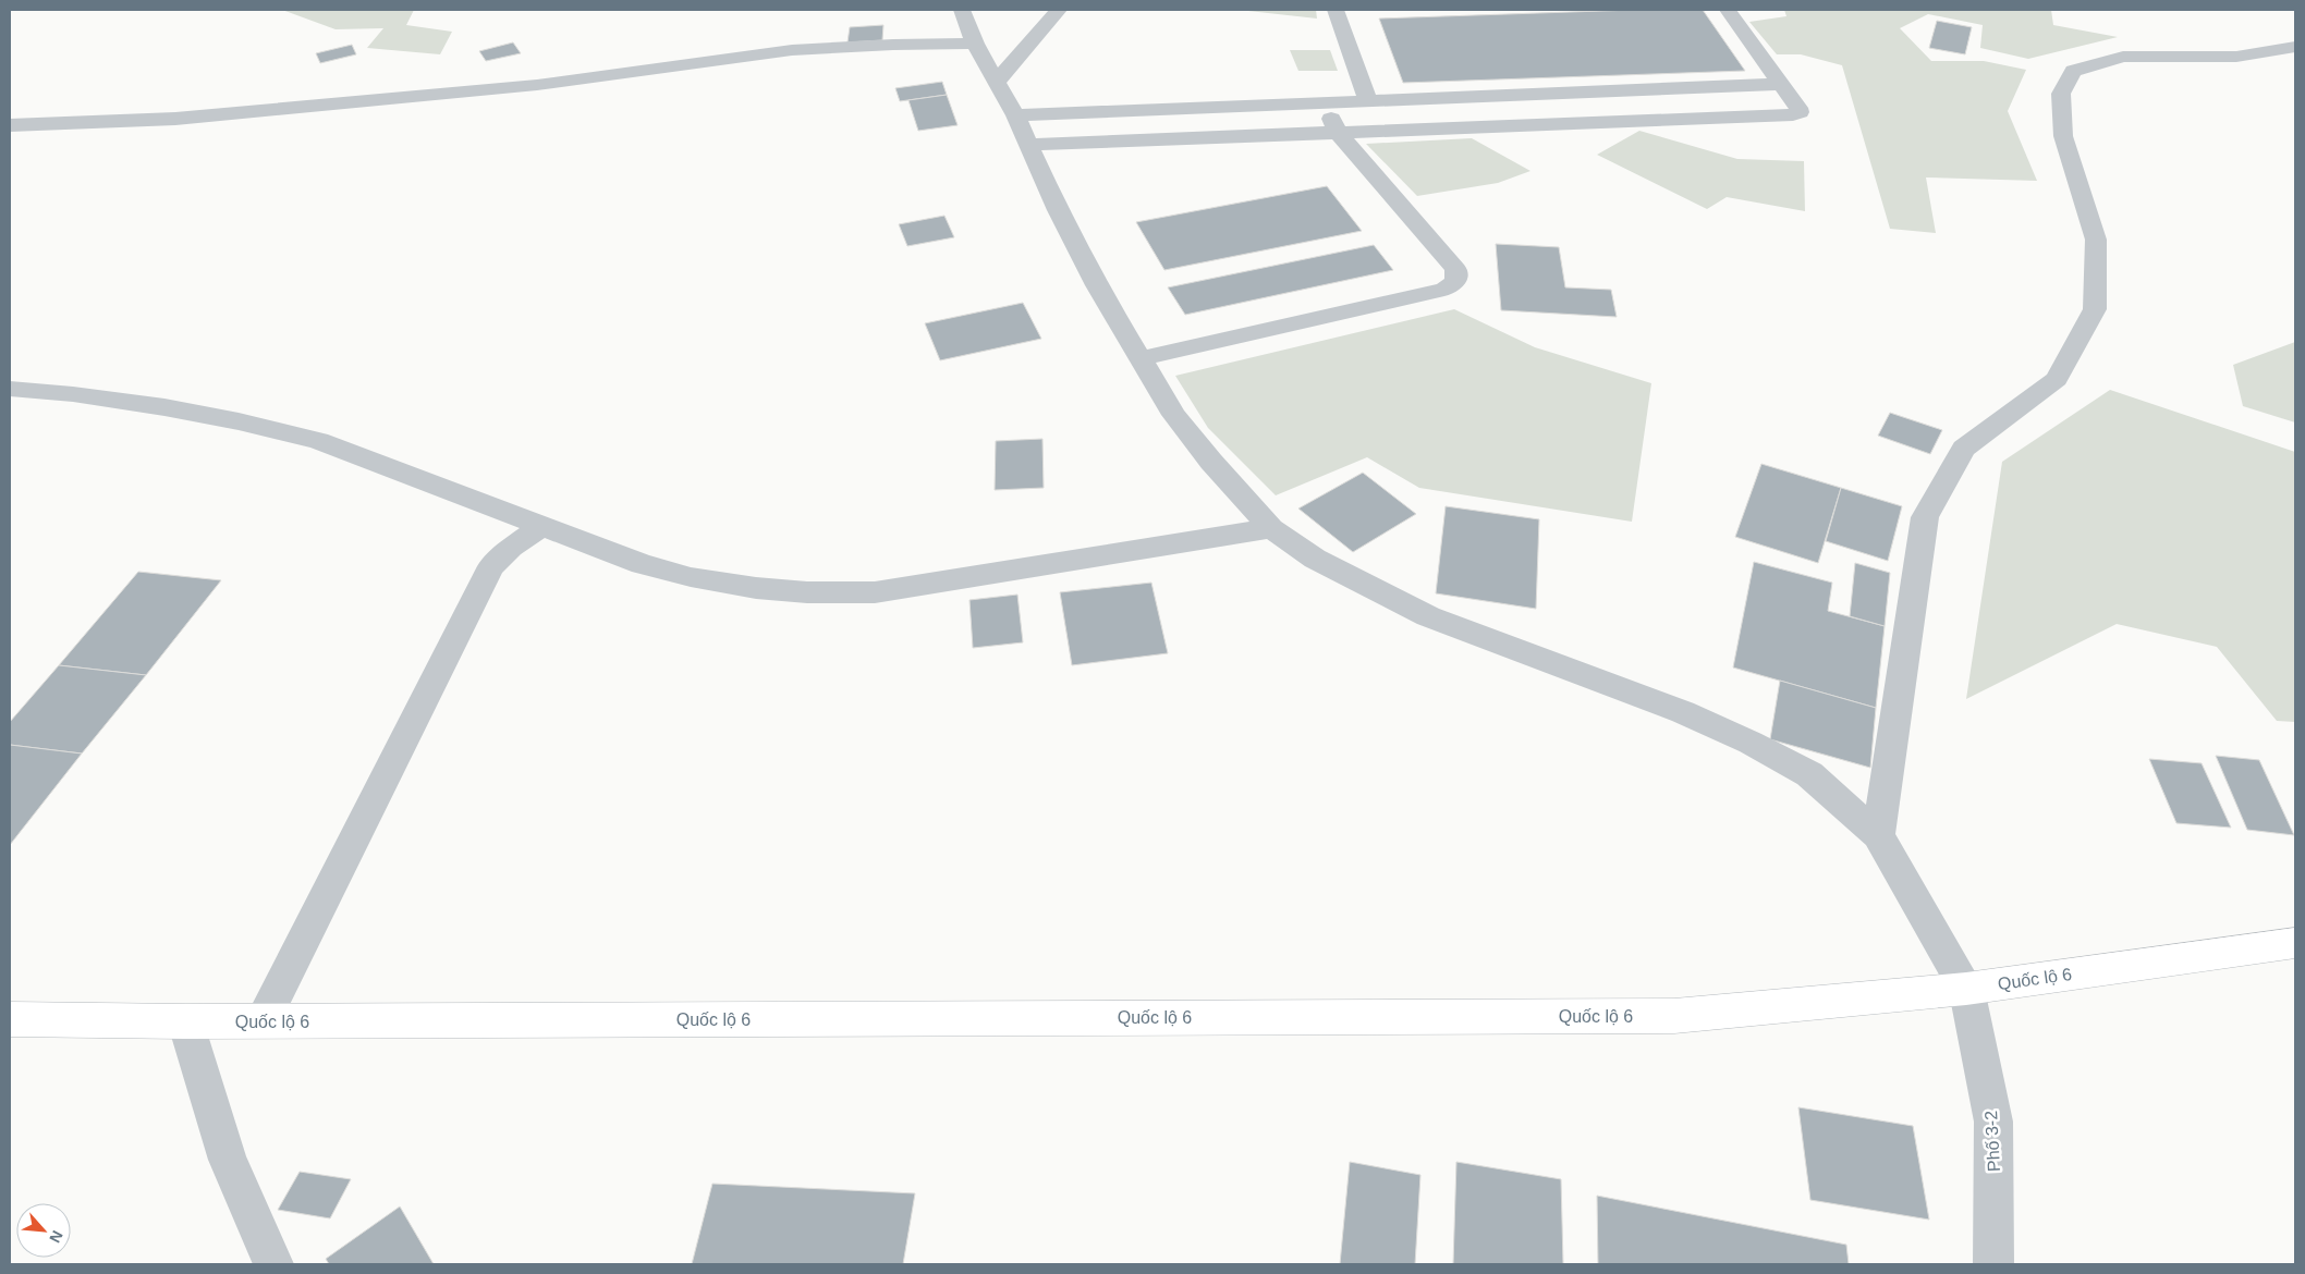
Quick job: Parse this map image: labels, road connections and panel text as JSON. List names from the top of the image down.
{
  "streets": {
    "highway": ["Quốc lộ 6"],
    "street": ["Phố 3-2"]
  },
  "crossings": [
    ["Quốc lộ 6", "Phố 3-2"]
  ],
  "north": "bottom right"
}
